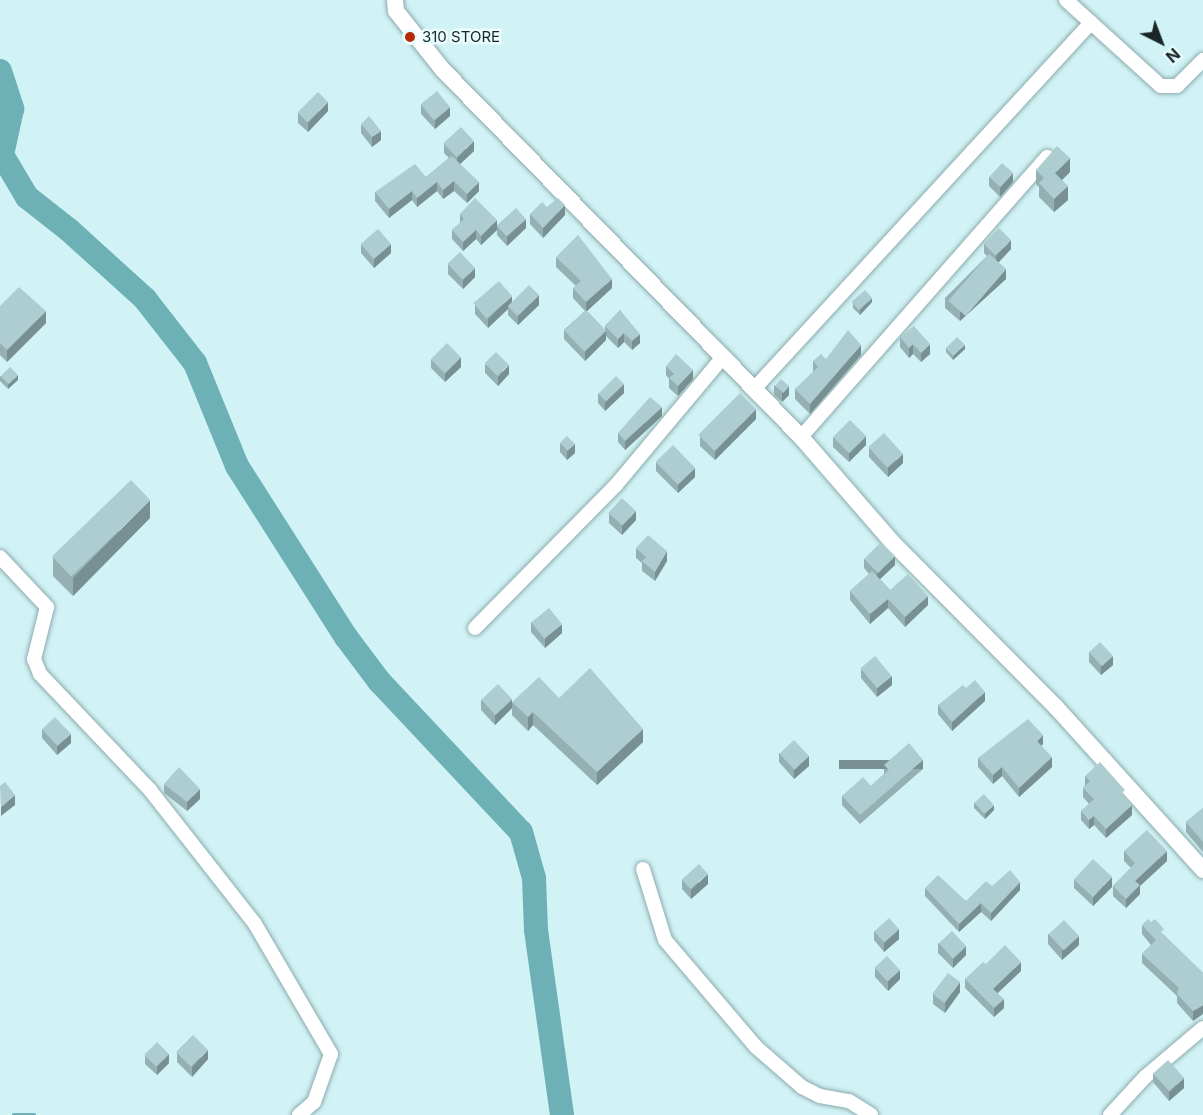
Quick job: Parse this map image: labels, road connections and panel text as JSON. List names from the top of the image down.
{
  "places": ["310 STORE"],
  "north": "bottom right"
}
